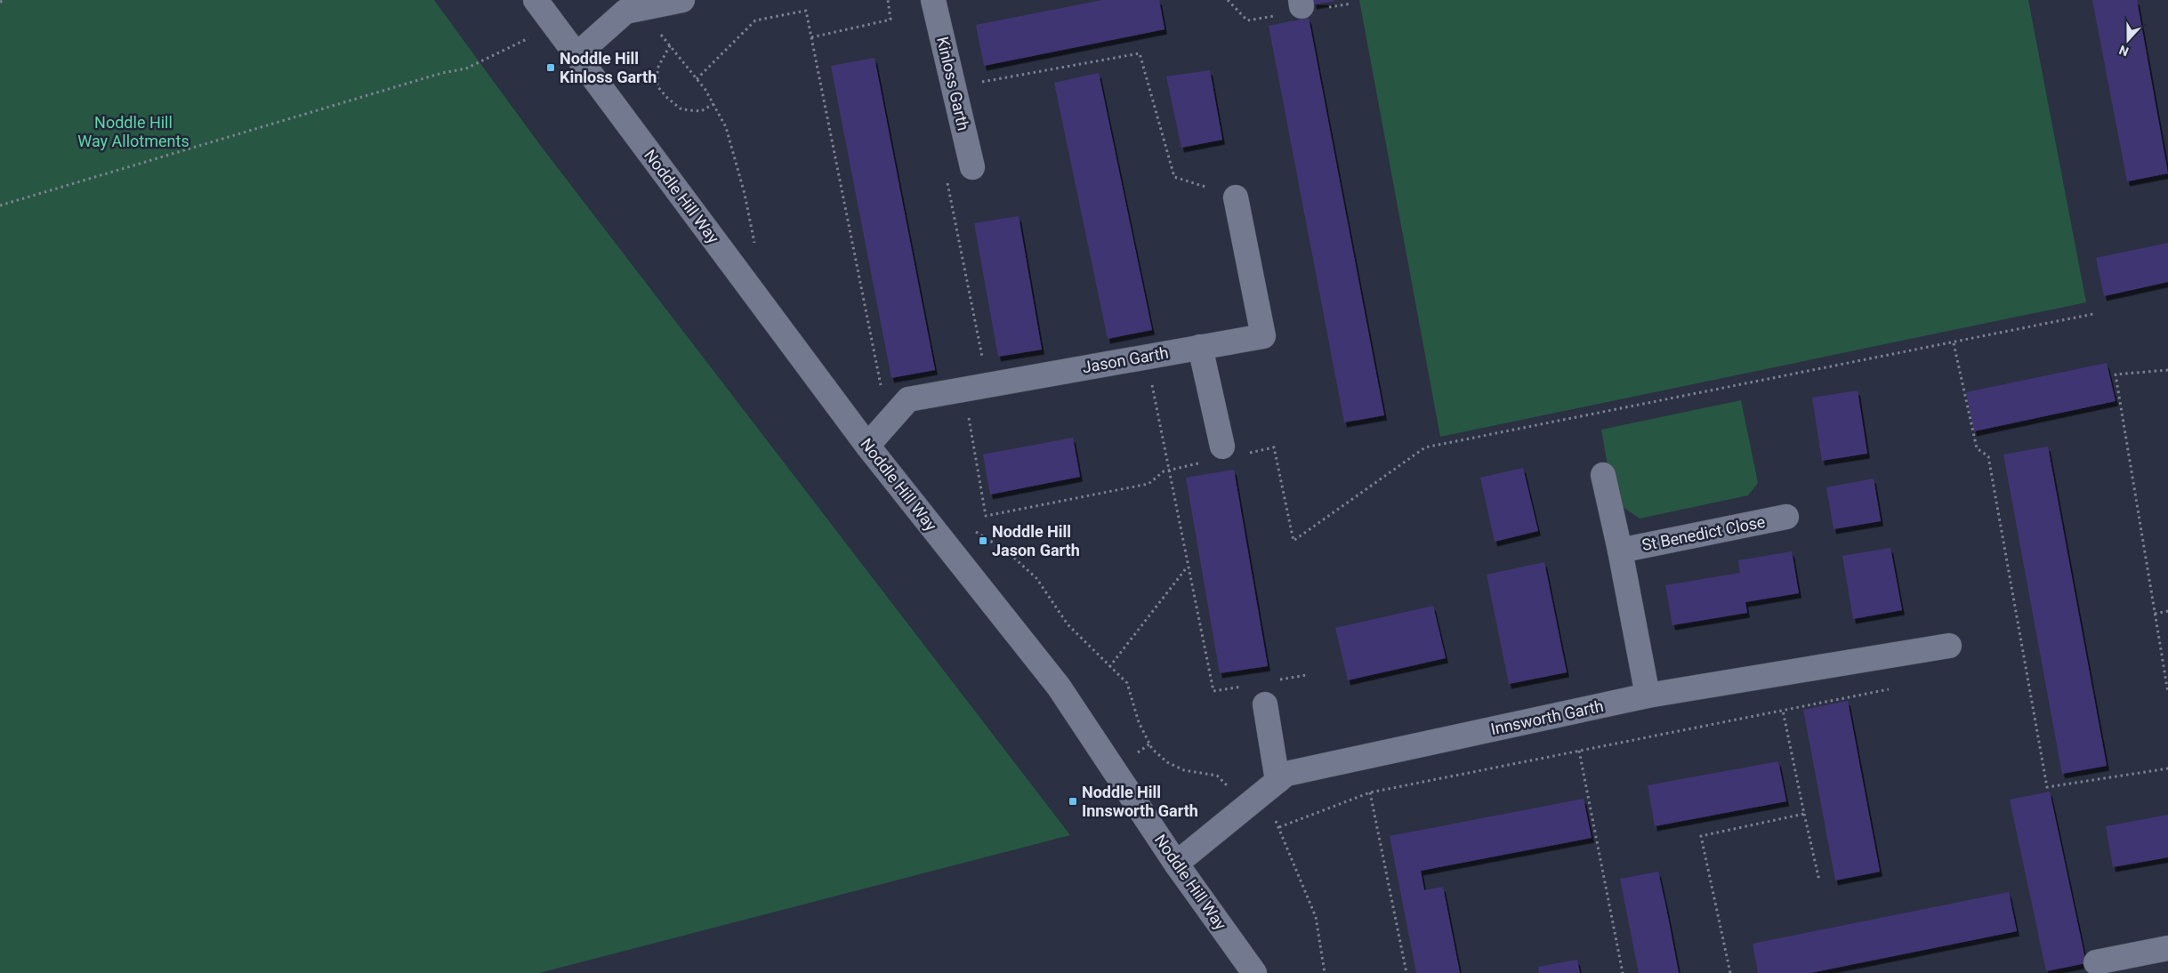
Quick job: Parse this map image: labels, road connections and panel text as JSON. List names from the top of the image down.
{
  "streets": {
    "street": [
      "Kinloss Garth",
      "Noddle Hill Way",
      "Jason Garth",
      "St Benedict Close",
      "Innsworth Garth"
    ]
  },
  "crossings": [
    ["Noddle Hill Way", "Jason Garth"],
    ["Noddle Hill Way", "Innsworth Garth"],
    ["St Benedict Close", "Innsworth Garth"]
  ],
  "parks": ["Noddle Hill Way Allotments"],
  "places": {
    "transit": ["Noddle Hill Kinloss Garth", "Noddle Hill Jason Garth", "Noddle Hill Innsworth Garth"]
  },
  "north": "bottom"
}
